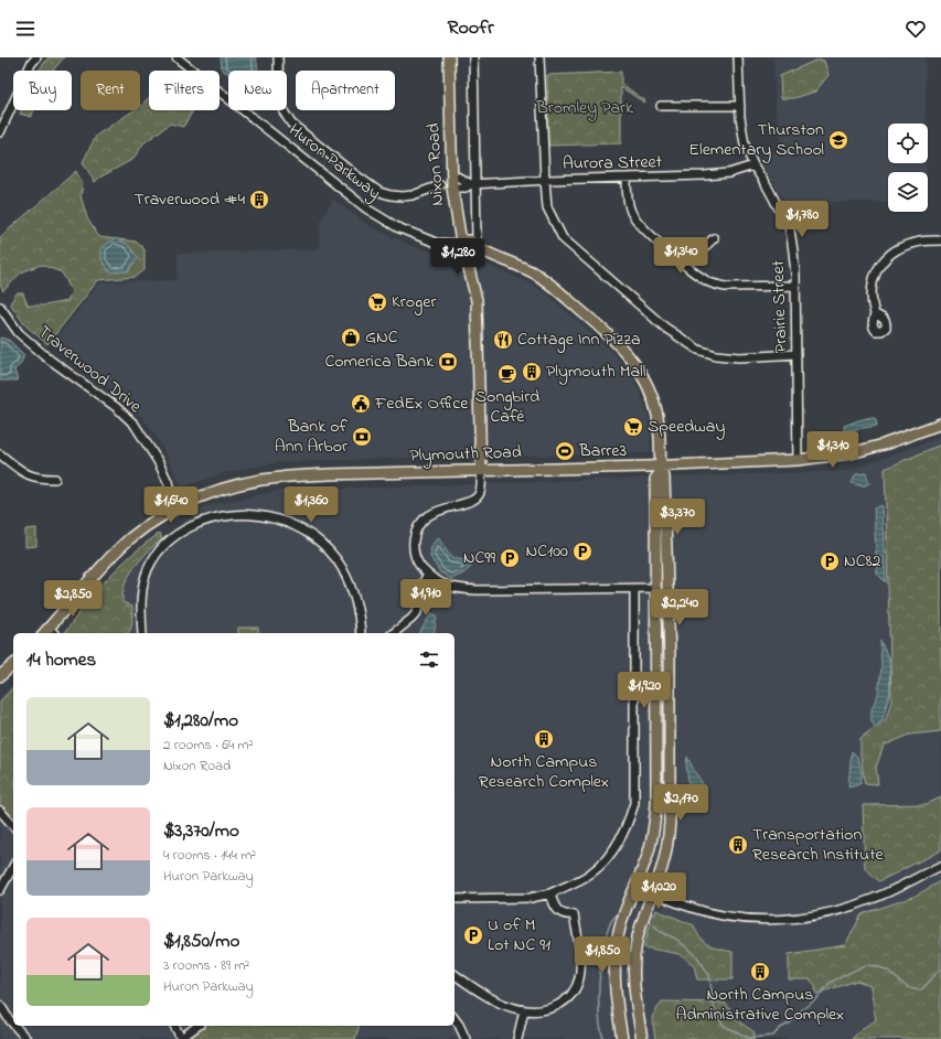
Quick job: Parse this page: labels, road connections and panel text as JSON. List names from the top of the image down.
{
  "streets": {
    "main road": ["Huron Parkway", "Nixon Road", "Plymouth Road"],
    "street": ["Aurora Street", "Prairie Street", "Traverwood Drive"]
  },
  "crossings": [
    ["Huron Parkway", "Nixon Road"],
    ["Huron Parkway", "Plymouth Road"],
    ["Aurora Street", "Nixon Road"],
    ["Aurora Street", "Prairie Street"],
    ["Nixon Road", "Plymouth Road"],
    ["Prairie Street", "Plymouth Road"],
    ["Traverwood Drive", "Plymouth Road"]
  ],
  "parks": ["Bromley Park"],
  "places": {
    "school or university": ["Thurston Elementary School"],
    "building": [
      "Traverwood #4",
      "Plymouth Mall",
      "North Campus Research Complex",
      "Transportation Research Institute",
      "North Campus Administrative Complex"
    ],
    "supermarket": ["Kroger", "Speedway"],
    "shop": ["GNC"],
    "restaurant": ["Cottage Inn Pizza"],
    "bank": ["Comerica Bank", "Bank of Ann Arbor"],
    "cafe": ["Songbird Café"],
    "public building": ["FedEx Office"],
    "sports": ["Barre3"],
    "parking": [
      "NC100",
      "NC99",
      "NC82",
      "U of M Lot NC 91"
    ]
  },
  "page": {
    "header": "Roofr",
    "chip": [
      "Buy",
      "Rent",
      "Filters",
      "New",
      "Apartment"
    ],
    "price": [
      "$1,780",
      "$1,340",
      "$1,280",
      "$1,310",
      "$1,640",
      "$1,360",
      "$3,370",
      "$1,910",
      "$2,850",
      "$2,240",
      "$1,920",
      "$2,170",
      "$1,020",
      "$1,850"
    ],
    "heading": "14 homes",
    "list": [
      {
        "name": "$1,280/mo",
        "note": "2 rooms · 64 m² · Nixon Road"
      },
      {
        "name": "$3,370/mo",
        "note": "4 rooms · 144 m² · Huron Parkway"
      },
      {
        "name": "$1,850/mo",
        "note": "3 rooms · 89 m² · Huron Parkway"
      }
    ]
  }
}
